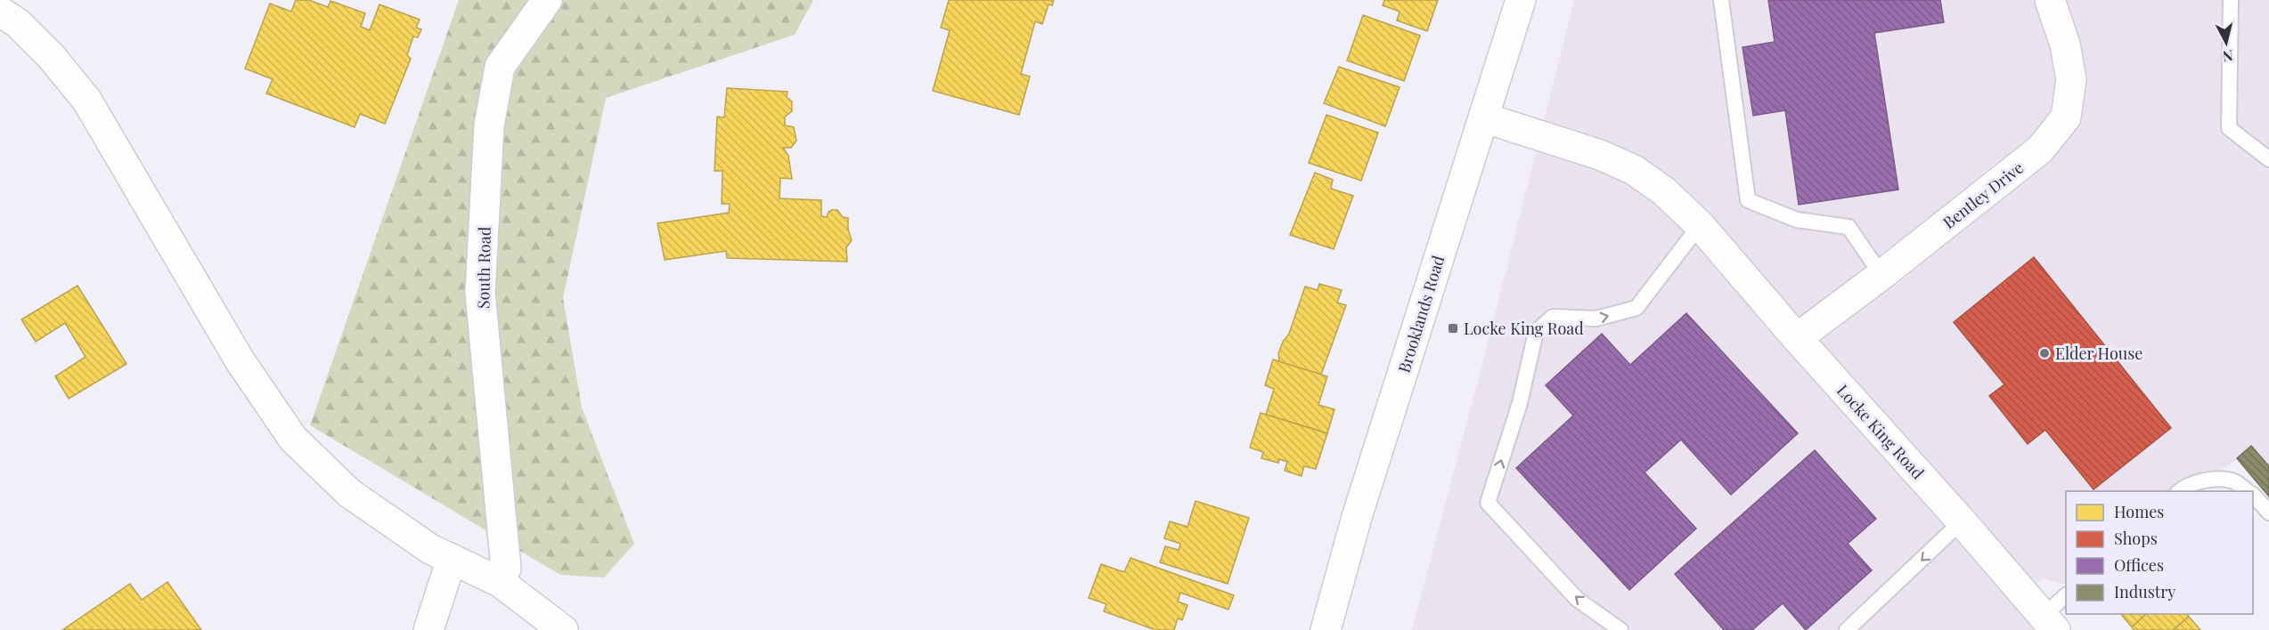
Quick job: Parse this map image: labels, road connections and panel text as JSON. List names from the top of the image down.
{
  "streets": {
    "street": [
      "Bentley Drive",
      "South Road",
      "Brooklands Road",
      "Locke King Road"
    ]
  },
  "crossings": [
    ["Bentley Drive", "Locke King Road"],
    ["Brooklands Road", "Locke King Road"]
  ],
  "places": {
    "transit": ["Locke King Road"],
    "other": ["Elder House"]
  },
  "legend": [
    "Homes",
    "Shops",
    "Offices",
    "Industry"
  ],
  "north": "bottom"
}
